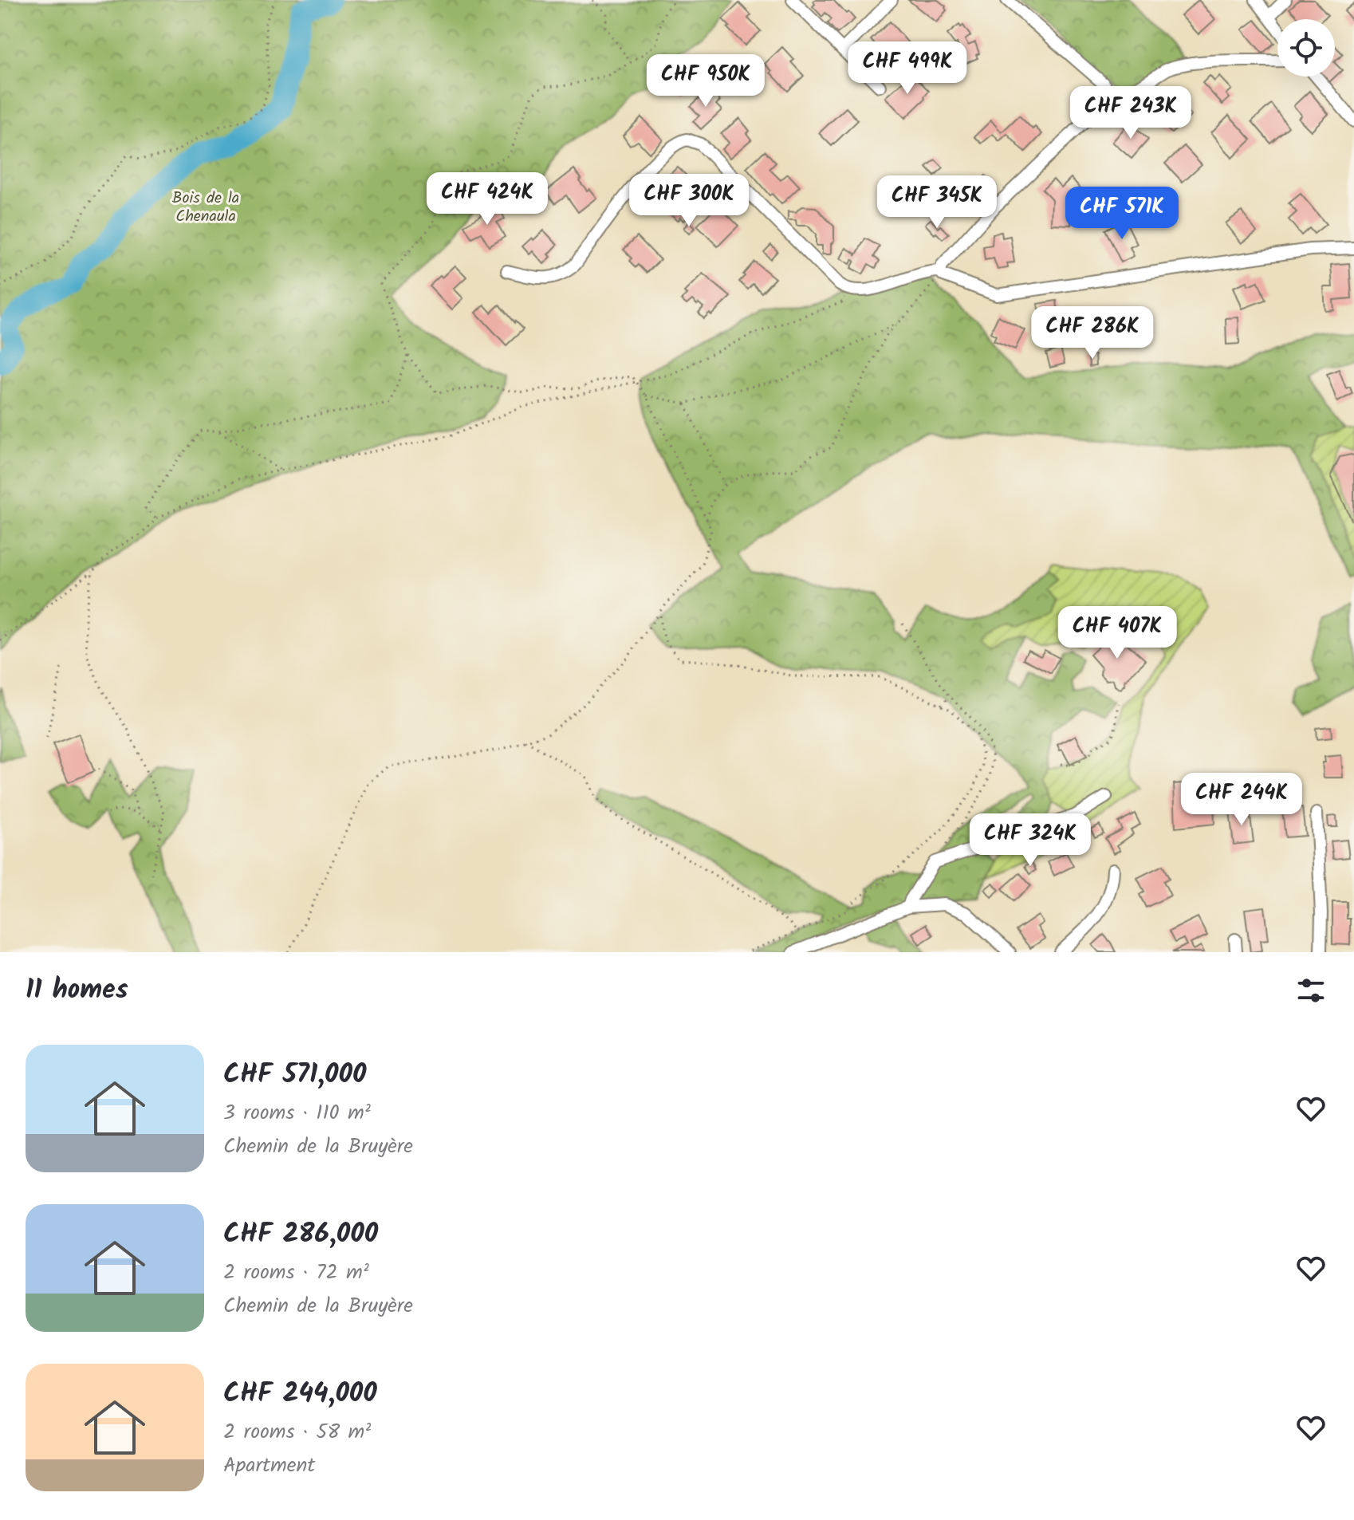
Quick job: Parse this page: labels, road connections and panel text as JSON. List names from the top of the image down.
{
  "parks": ["Bois de la Chenaula"],
  "page": {
    "price": [
      "CHF 499K",
      "CHF 950K",
      "CHF 243K",
      "CHF 424K",
      "CHF 300K",
      "CHF 345K",
      "CHF 571K",
      "CHF 286K",
      "CHF 407K",
      "CHF 244K",
      "CHF 324K"
    ],
    "heading": "11 homes",
    "list": [
      {
        "name": "CHF 571,000",
        "note": "3 rooms · 110 m² · Chemin de la Bruyère"
      },
      {
        "name": "CHF 286,000",
        "note": "2 rooms · 72 m² · Chemin de la Bruyère"
      },
      {
        "name": "CHF 244,000",
        "note": "2 rooms · 58 m² · Apartment"
      }
    ]
  }
}
